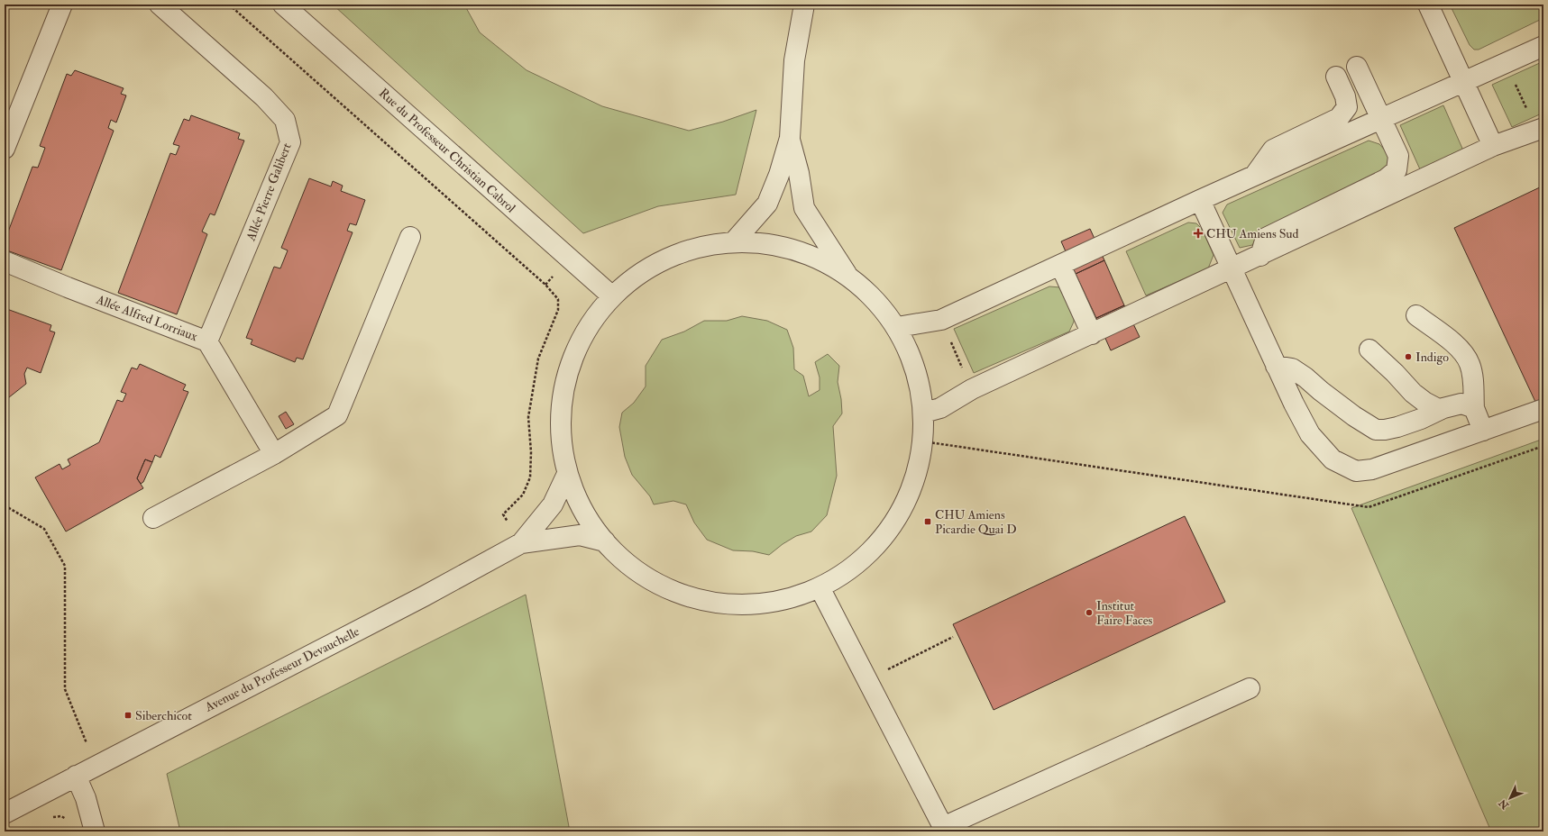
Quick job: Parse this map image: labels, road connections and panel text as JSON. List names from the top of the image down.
{
  "streets": {
    "street": [
      "Rue du Professeur Christian Cabrol",
      "Allée Pierre Galibert",
      "Allée Alfred Lorriaux",
      "Avenue du Professeur Devauchelle"
    ]
  },
  "crossings": [
    ["Allée Pierre Galibert", "Allée Alfred Lorriaux"]
  ],
  "places": {
    "health": ["CHU Amiens Sud"],
    "other": ["Indigo", "Institut Faire Faces"],
    "transit": ["CHU Amiens Picardie Quai D", "Siberchicot"]
  },
  "north": "bottom left"
}
